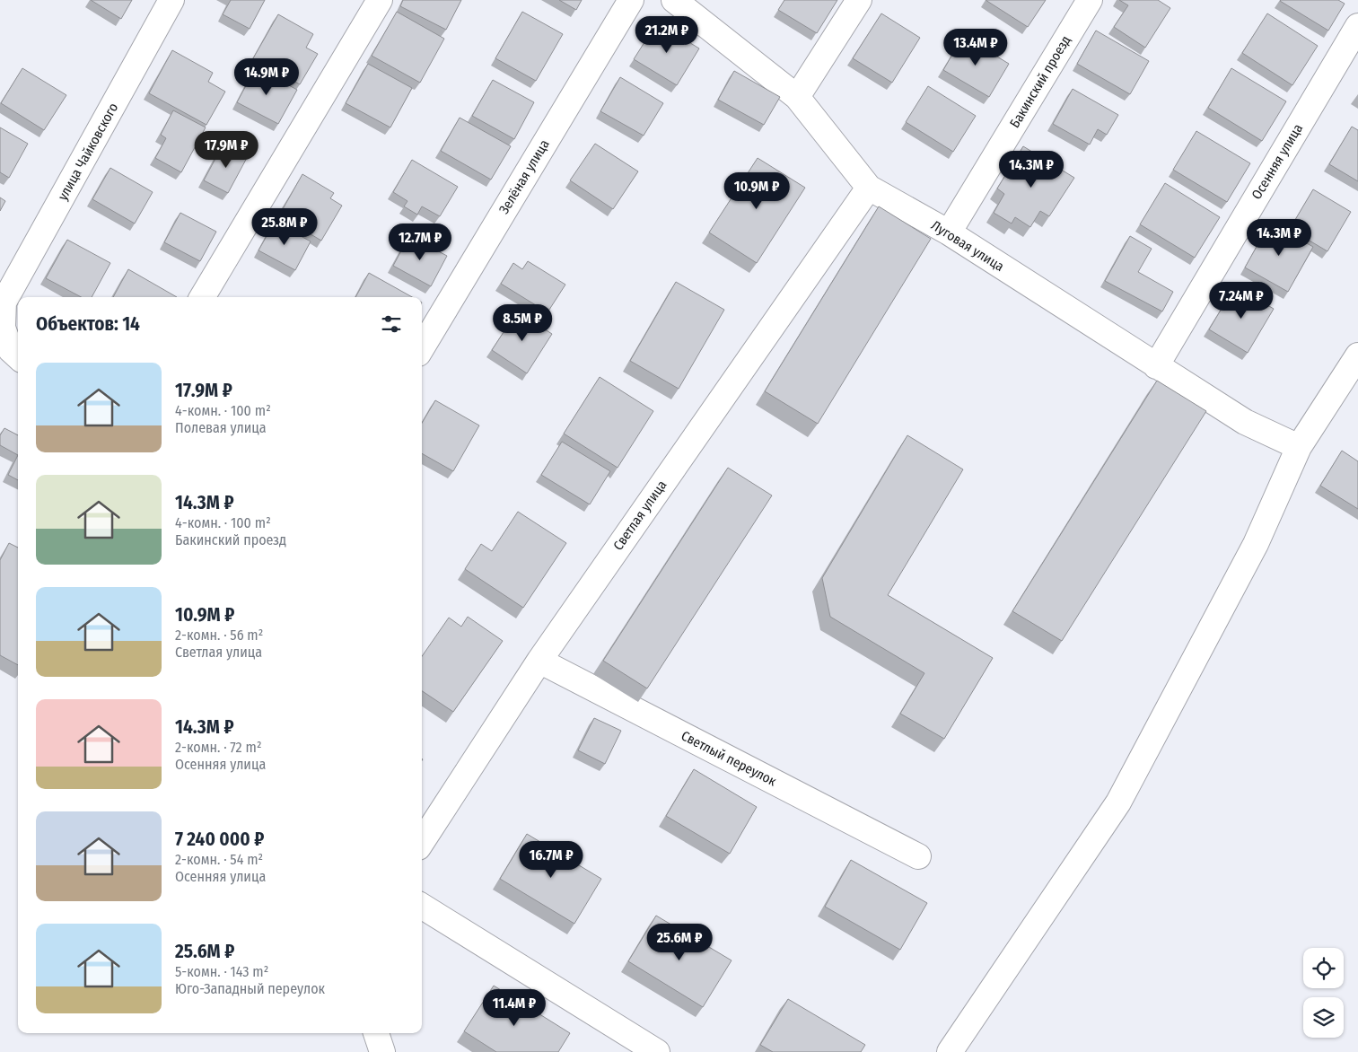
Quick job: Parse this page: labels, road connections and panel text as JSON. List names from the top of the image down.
{
  "streets": {
    "street": [
      "Бакинский проезд",
      "улица Чайковского",
      "Осенняя улица",
      "Зелёная улица",
      "Луговая улица",
      "Светлая улица",
      "Светлый переулок"
    ]
  },
  "crossings": [
    ["Бакинский проезд", "Луговая улица"],
    ["Осенняя улица", "Луговая улица"],
    ["Луговая улица", "Светлая улица"],
    ["Светлая улица", "Светлый переулок"]
  ],
  "page": {
    "price": [
      "21.2M ₽",
      "13.4M ₽",
      "14.9M ₽",
      "17.9M ₽",
      "14.3M ₽",
      "10.9M ₽",
      "25.8M ₽",
      "14.3M ₽",
      "12.7M ₽",
      "7.24M ₽",
      "8.5M ₽",
      "16.7M ₽",
      "25.6M ₽",
      "11.4M ₽"
    ],
    "heading": "Объектов: 14",
    "list": [
      {
        "name": "17.9M ₽",
        "note": "4-комн. · 100 m² · Полевая улица"
      },
      {
        "name": "14.3M ₽",
        "note": "4-комн. · 100 m² · Бакинский проезд"
      },
      {
        "name": "10.9M ₽",
        "note": "2-комн. · 56 m² · Светлая улица"
      },
      {
        "name": "14.3M ₽",
        "note": "2-комн. · 72 m² · Осенняя улица"
      },
      {
        "name": "7 240 000 ₽",
        "note": "2-комн. · 54 m² · Осенняя улица"
      },
      {
        "name": "25.6M ₽",
        "note": "5-комн. · 143 m² · Юго-Западный переулок"
      }
    ]
  }
}
